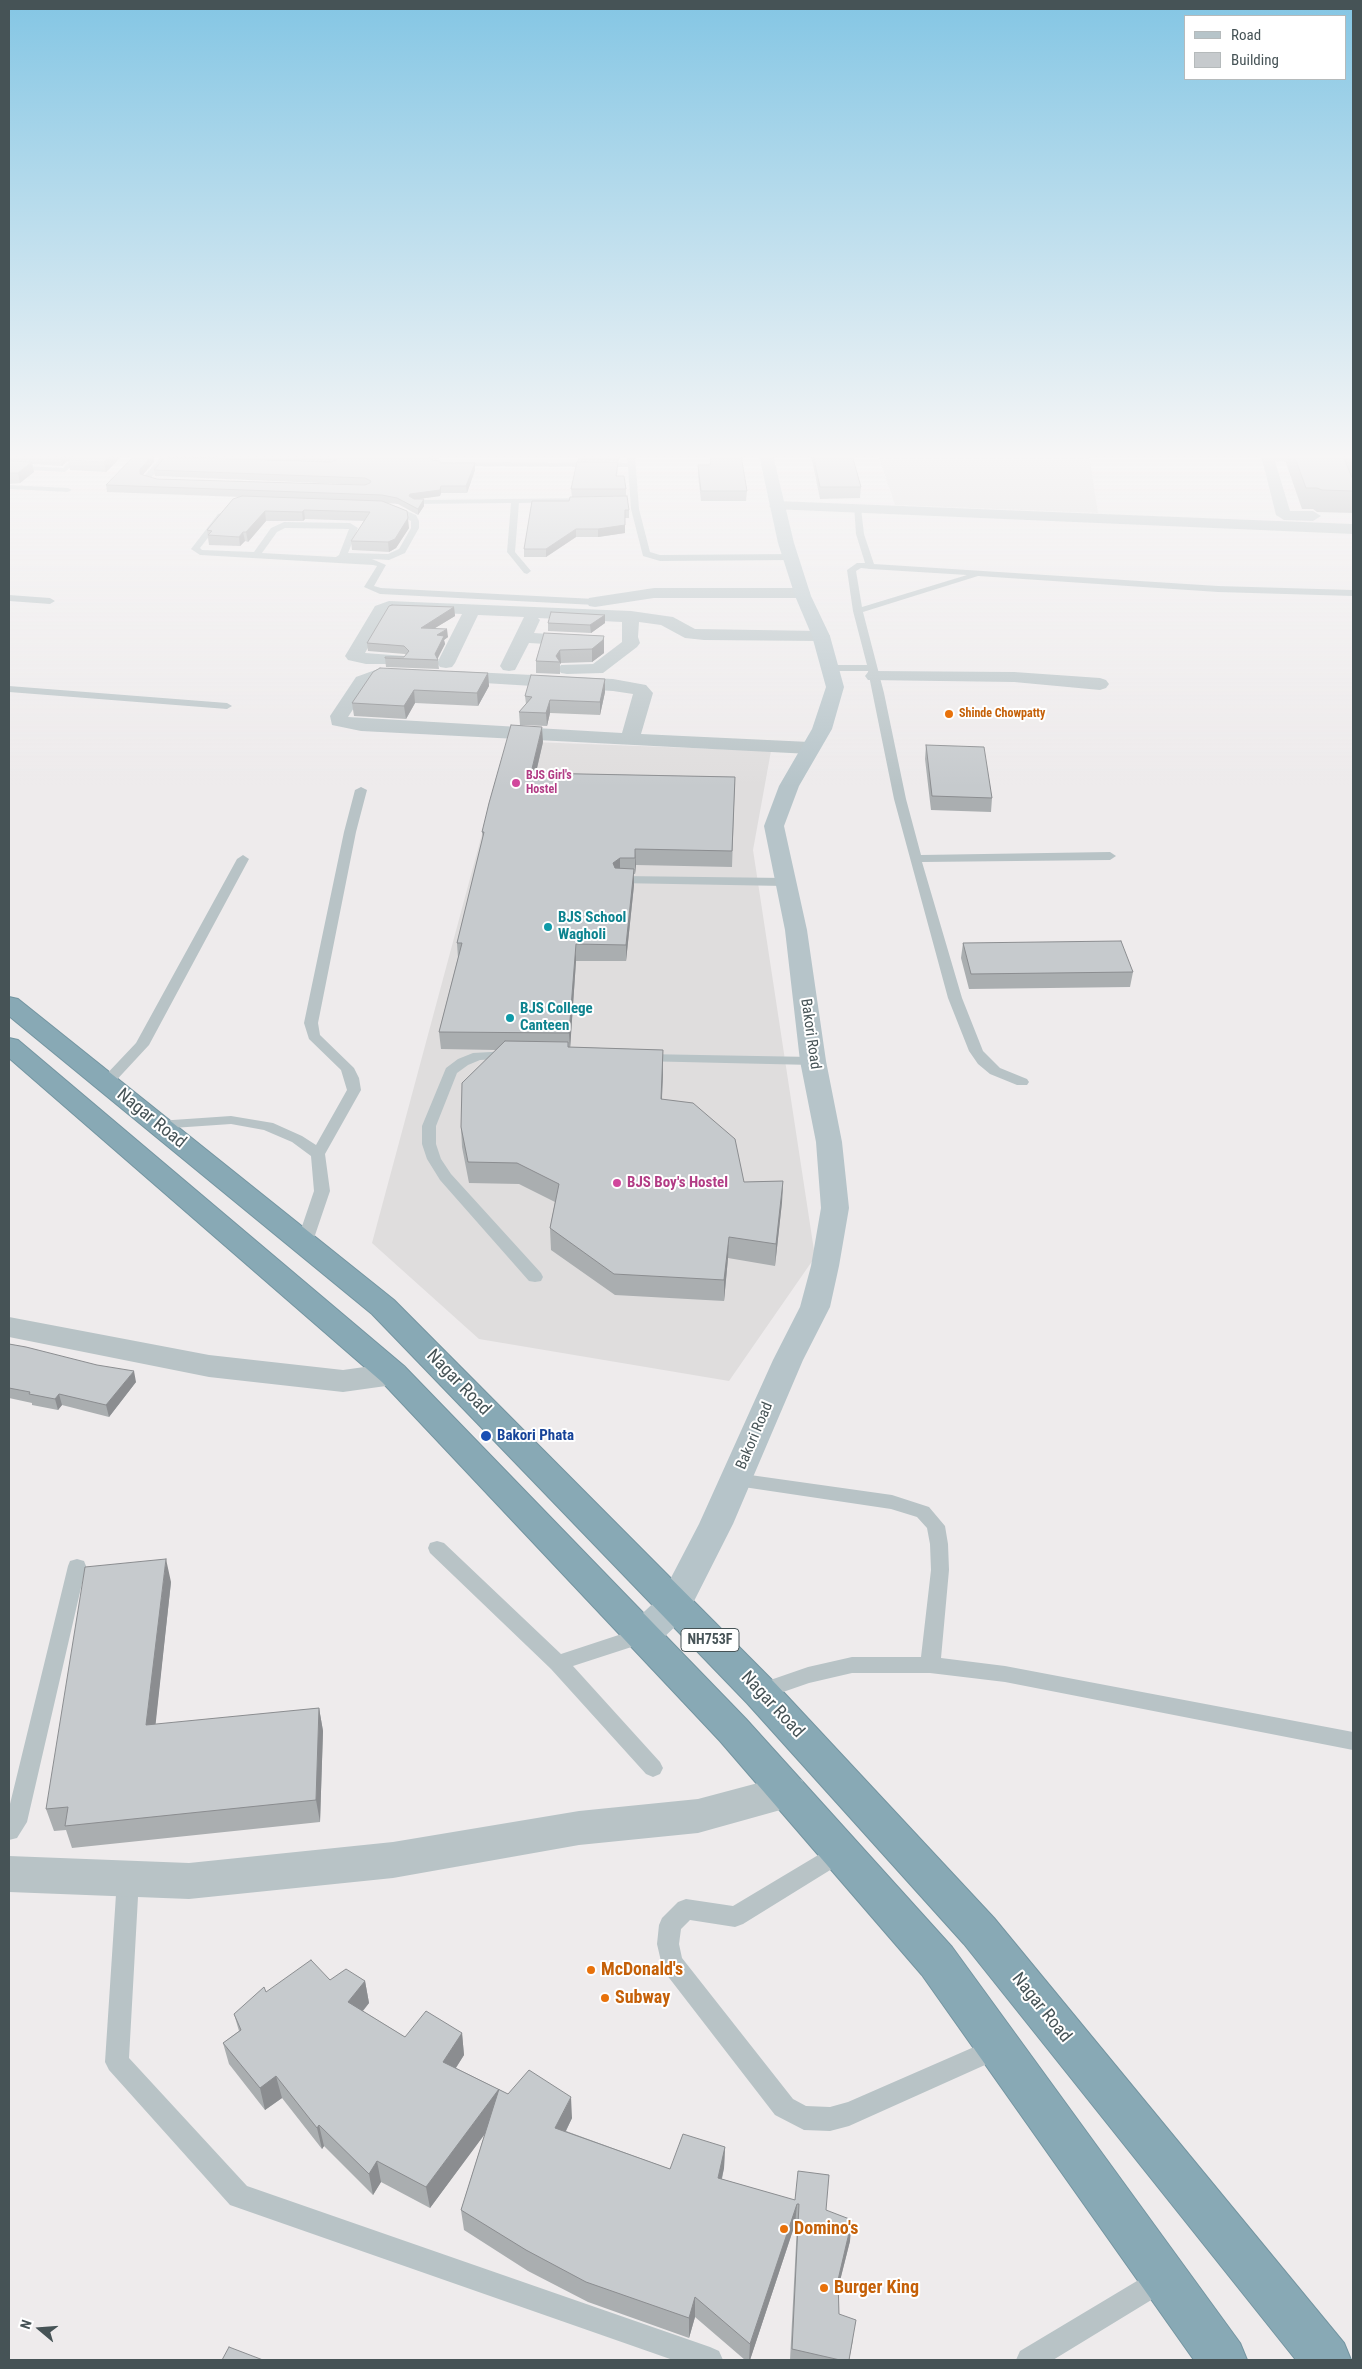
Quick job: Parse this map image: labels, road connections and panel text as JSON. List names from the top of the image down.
{
  "streets": {
    "highway": ["Nagar Road", "NH753F"],
    "street": ["Bakori Road"]
  },
  "crossings": [
    ["Bakori Road", "Nagar Road"]
  ],
  "places": [
    "Shinde Chowpatty",
    "BJS Girl's Hostel",
    "BJS School Wagholi",
    "BJS College Canteen",
    "BJS Boy's Hostel",
    "Bakori Phata",
    "McDonald's",
    "Subway",
    "Domino's",
    "Burger King"
  ],
  "legend": ["Road", "Building"],
  "north": "left"
}
